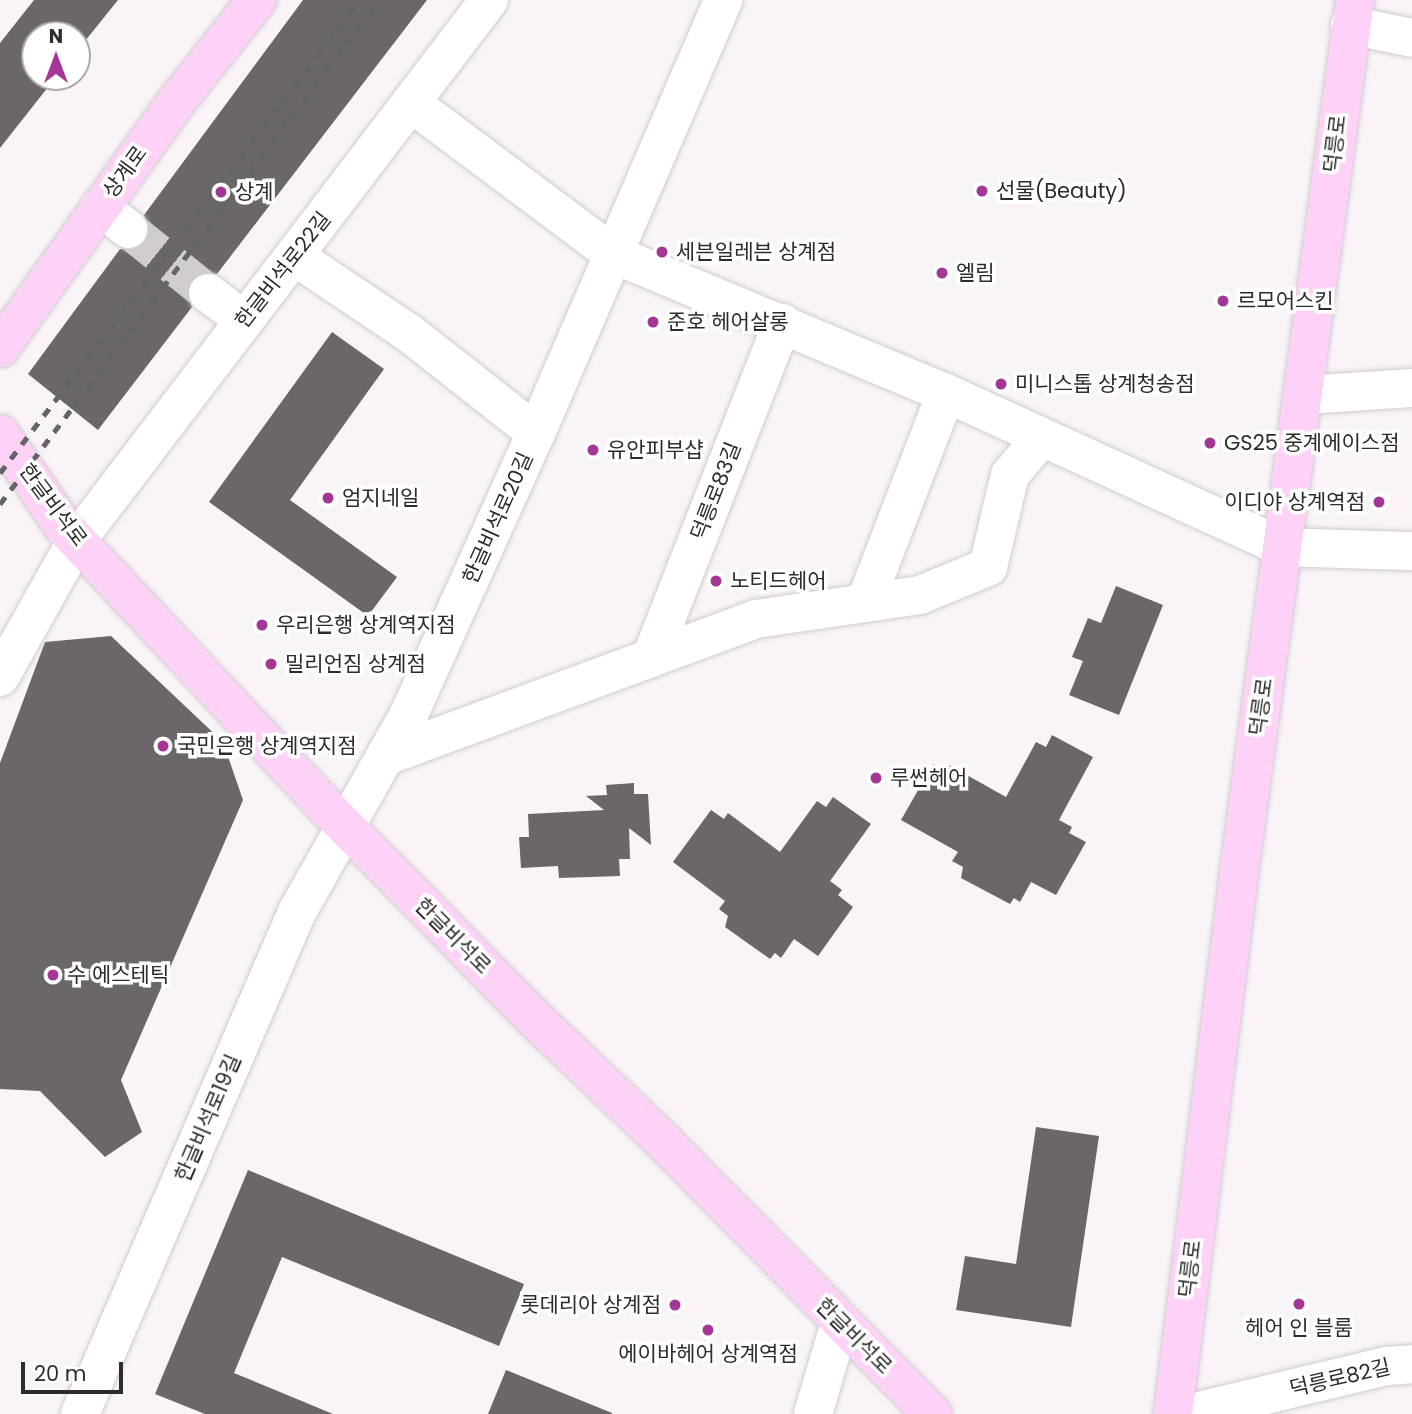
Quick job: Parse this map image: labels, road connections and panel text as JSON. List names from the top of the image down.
{
  "streets": {
    "main road": ["덕릉로", "상계로", "한글비석로"],
    "street": [
      "한글비석로22길",
      "덕릉로83길",
      "한글비석로20길",
      "한글비석로19길",
      "덕릉로82길"
    ]
  },
  "crossings": [
    ["한글비석로22길", "한글비석로"],
    ["한글비석로22길", "한글비석로20길"],
    ["한글비석로", "한글비석로20길"],
    ["한글비석로", "한글비석로19길"],
    ["한글비석로20길", "한글비석로19길"]
  ],
  "places": [
    "선물(Beauty)",
    "상계",
    "세븐일레븐 상계점",
    "엘림",
    "르모어스킨",
    "준호 헤어살롱",
    "미니스톱 상계청송점",
    "GS25 중계에이스점",
    "유안피부샵",
    "엄지네일",
    "이디야 상계역점",
    "노티드헤어",
    "우리은행 상계역지점",
    "밀리언짐 상계점",
    "국민은행 상계역지점",
    "루썬헤어",
    "수 에스테틱",
    "헤어 인 블룸",
    "롯데리아 상계점",
    "에이바헤어 상계역점"
  ],
  "scale_bar": "20 m",
  "north": "top"
}
